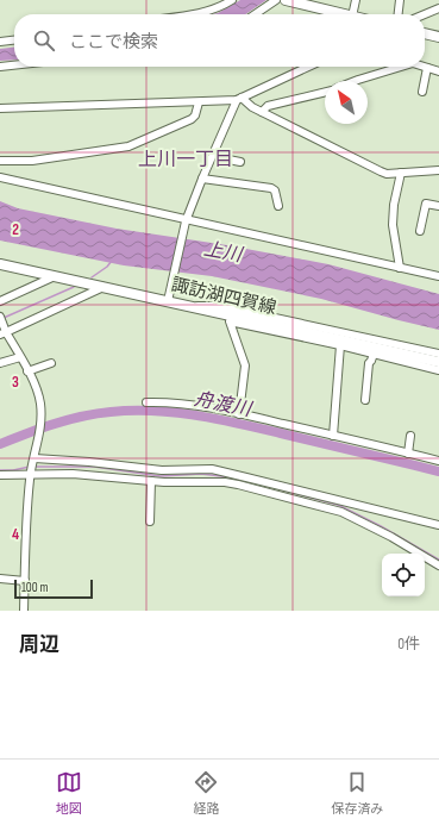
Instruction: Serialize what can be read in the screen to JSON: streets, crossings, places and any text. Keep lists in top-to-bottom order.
{
  "streets": {
    "main road": ["諏訪湖四賀線"]
  },
  "districts": ["上川一丁目"],
  "water": ["上川", "舟渡川"],
  "scale_bar": "100 m",
  "north": "top left",
  "page": {
    "search": "ここで検索",
    "scale": "100 m",
    "heading": ["周辺", "0件"],
    "nav": ["地図", "経路", "保存済み"]
  },
  "grid": {
    "rows": ["2", "3", "4"]
  }
}
